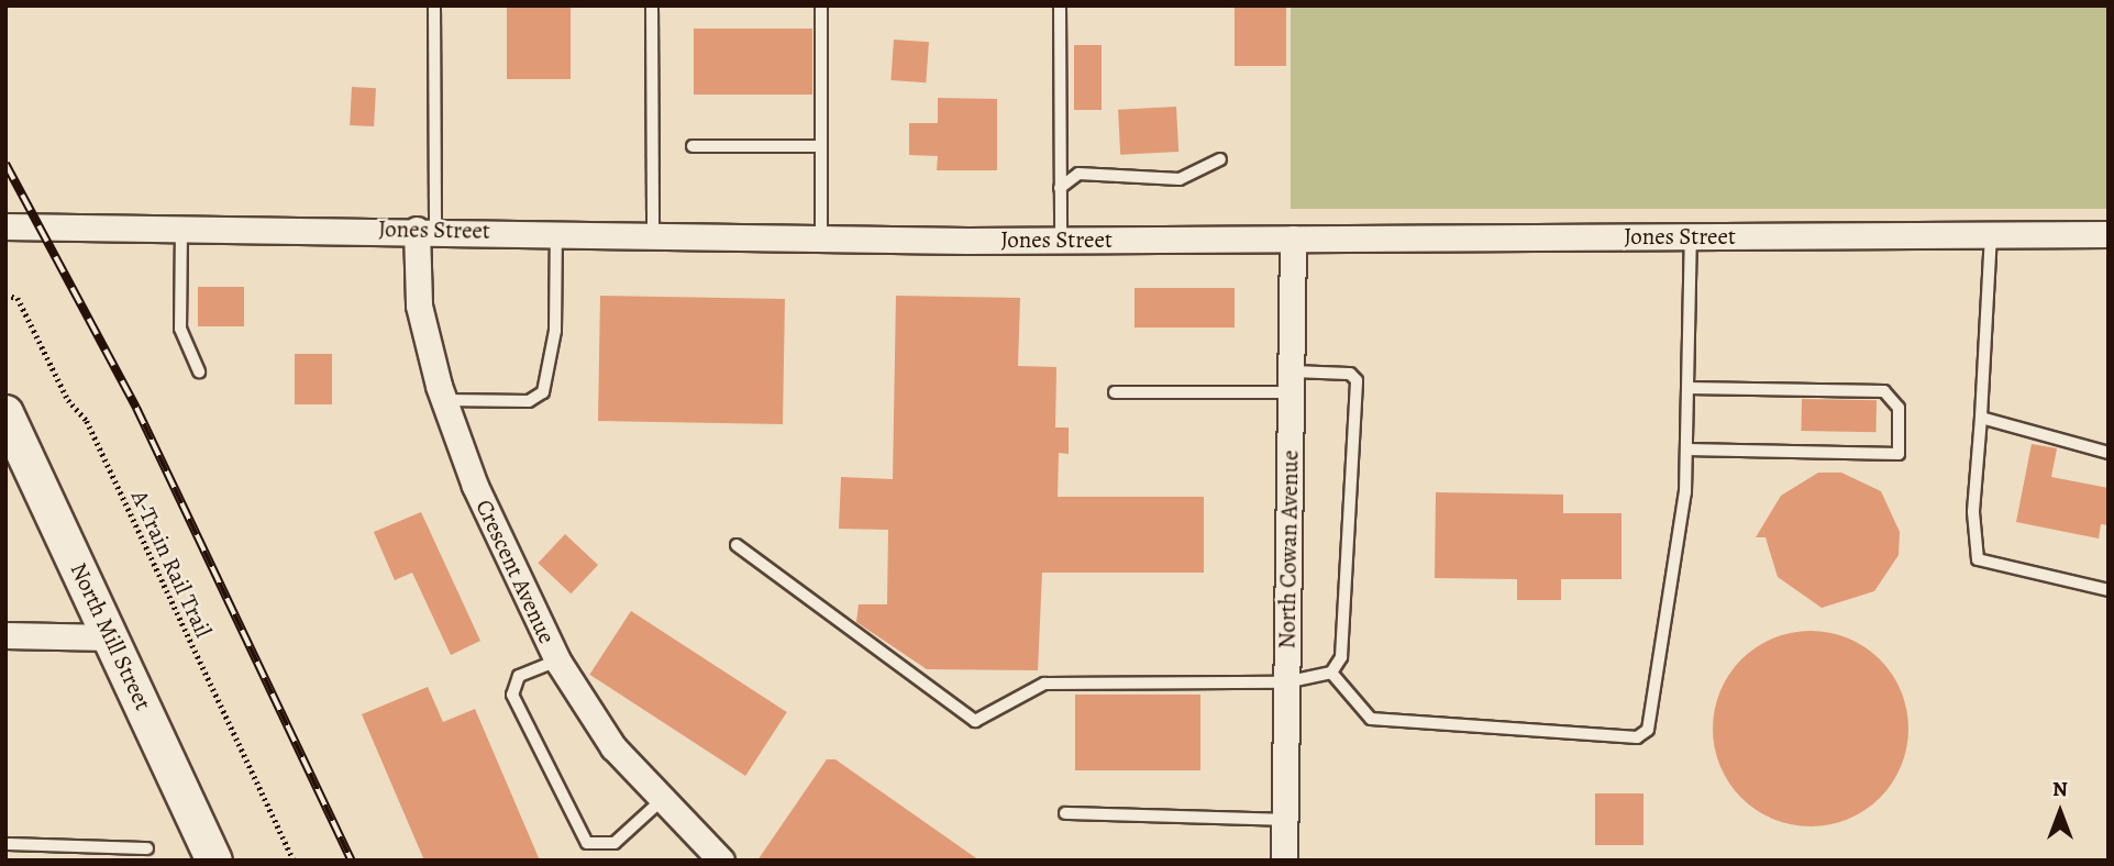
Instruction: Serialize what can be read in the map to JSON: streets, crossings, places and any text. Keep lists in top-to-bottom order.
{
  "streets": {
    "main road": ["North Mill Street"],
    "street": ["Jones Street", "North Cowan Avenue", "Crescent Avenue"],
    "path": ["A-Train Rail Trail"]
  },
  "crossings": [
    ["Jones Street", "North Cowan Avenue"],
    ["Jones Street", "Crescent Avenue"]
  ],
  "north": "top"
}
